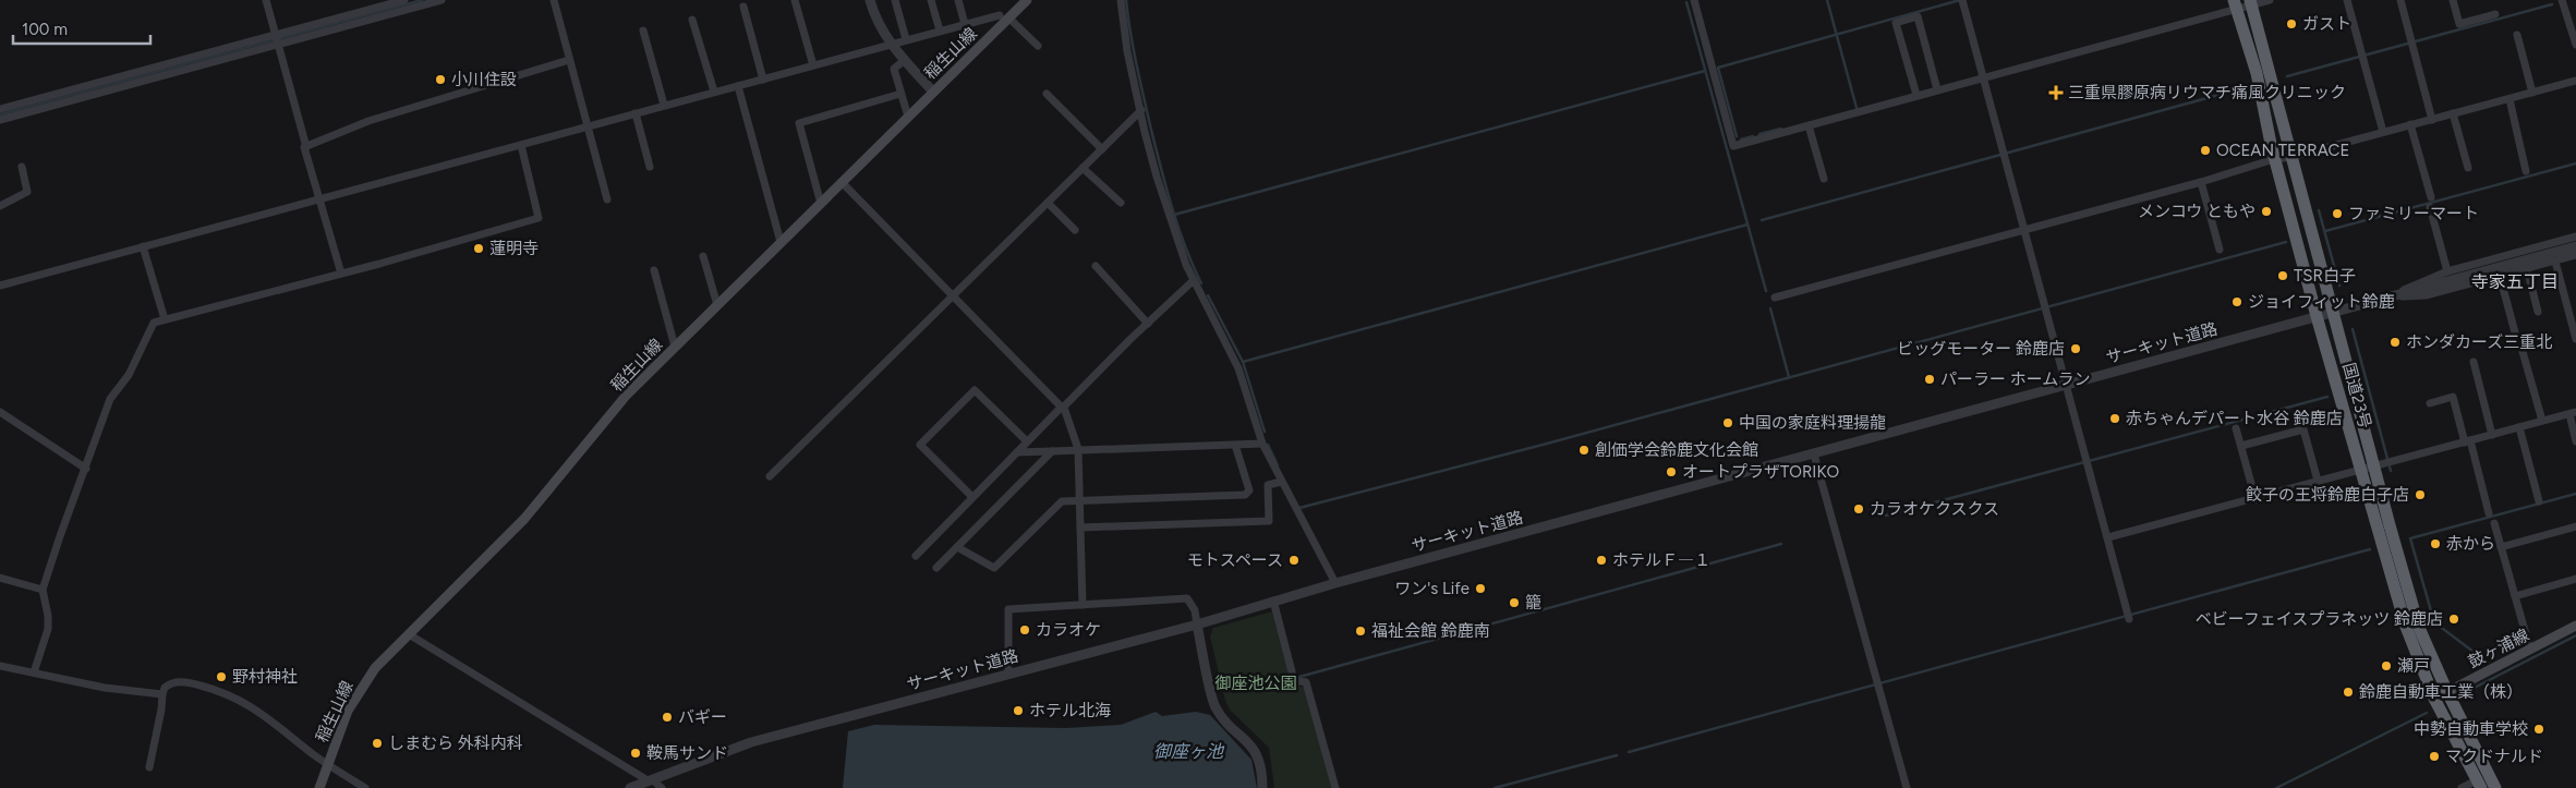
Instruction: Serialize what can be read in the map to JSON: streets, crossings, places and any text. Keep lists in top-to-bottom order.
{
  "streets": {
    "highway": ["国道23号"],
    "main road": ["稲生山線", "鼓ヶ浦線"],
    "street": ["サーキット道路"]
  },
  "crossings": [
    ["サーキット道路", "国道23号"],
    ["国道23号", "鼓ヶ浦線"]
  ],
  "districts": ["寺家五丁目"],
  "water": ["御座ヶ池"],
  "parks": ["御座池公園"],
  "places": {
    "other": [
      "ガスト",
      "小川住設",
      "OCEAN TERRACE",
      "メンコウ ともや",
      "ファミリーマート",
      "蓮明寺",
      "TSR白子",
      "ジョイフィット鈴鹿",
      "ホンダカーズ三重北",
      "ビッグモーター 鈴鹿店",
      "パーラー ホームラン",
      "赤ちゃんデパート水谷 鈴鹿店",
      "中国の家庭料理揚龍",
      "創価学会鈴鹿文化会館",
      "オートプラザTORIKO",
      "餃子の王将鈴鹿白子店",
      "カラオケクスクス",
      "赤から",
      "モトスペース",
      "ホテルＦ―１",
      "ワン's Life",
      "籠",
      "ベビーフェイスプラネッツ 鈴鹿店",
      "カラオケ",
      "福祉会館 鈴鹿南",
      "瀬戸",
      "野村神社",
      "鈴鹿自動車工業（株）",
      "ホテル北海",
      "バギー",
      "中勢自動車学校",
      "しまむら 外科内科",
      "鞍馬サンド",
      "マクドナルド"
    ],
    "health": ["三重県膠原病リウマチ痛風クリニック"]
  },
  "scale_bar": "100 m"
}
